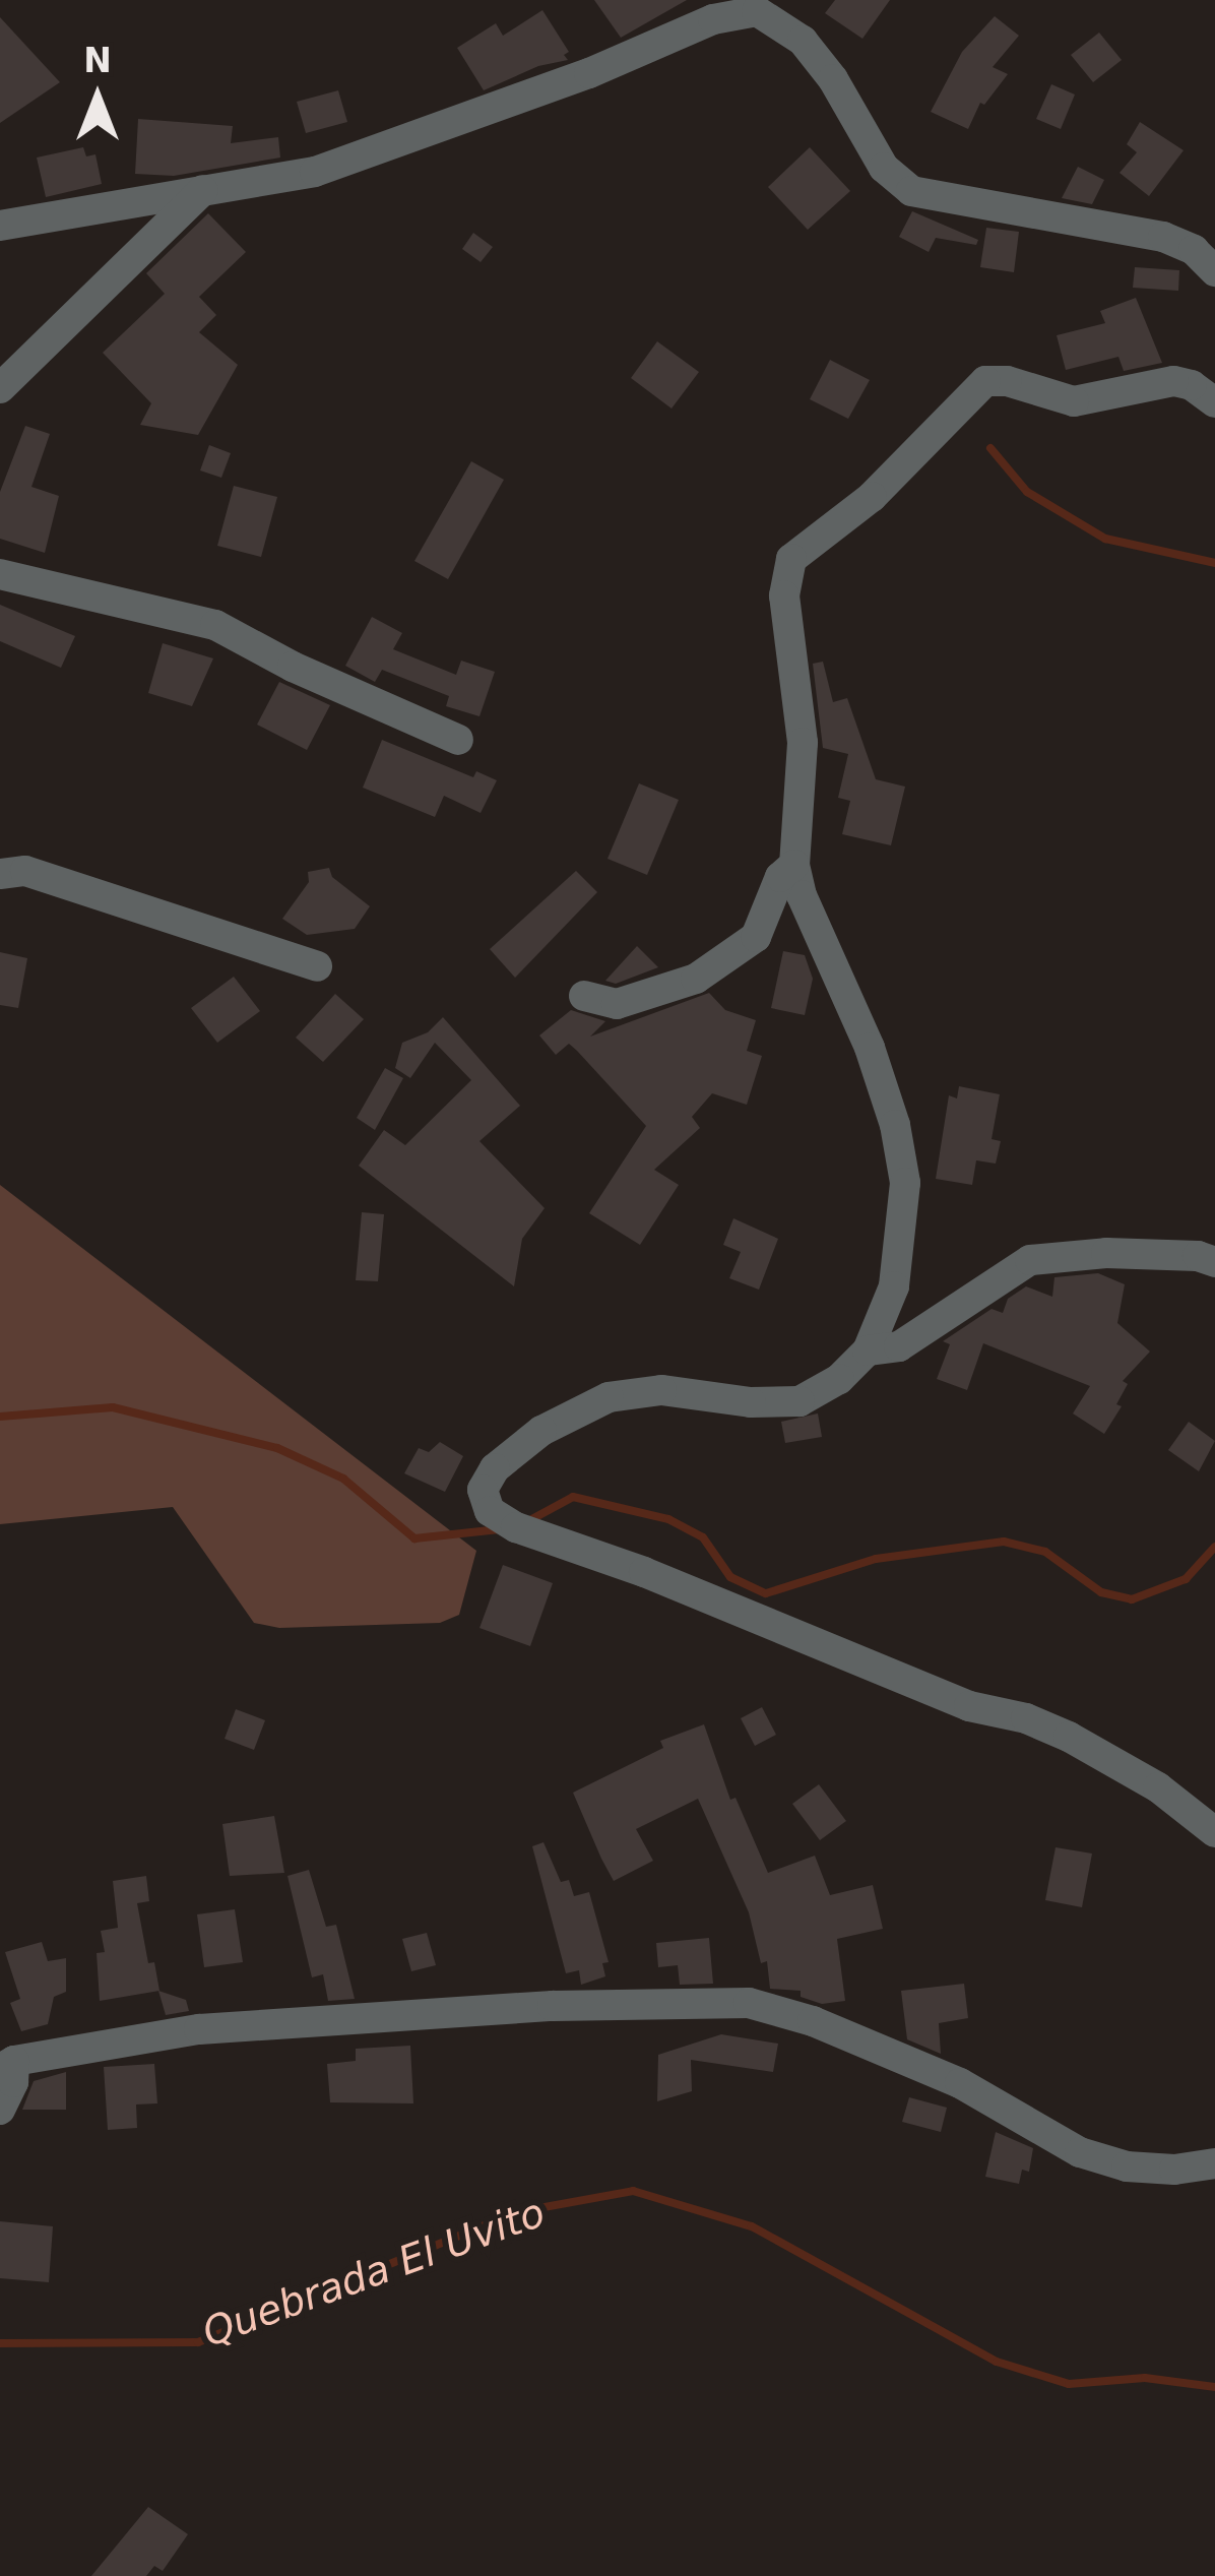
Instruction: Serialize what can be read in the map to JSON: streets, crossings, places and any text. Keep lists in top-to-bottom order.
{
  "water": ["Quebrada El Uvito"],
  "north": "top"
}
